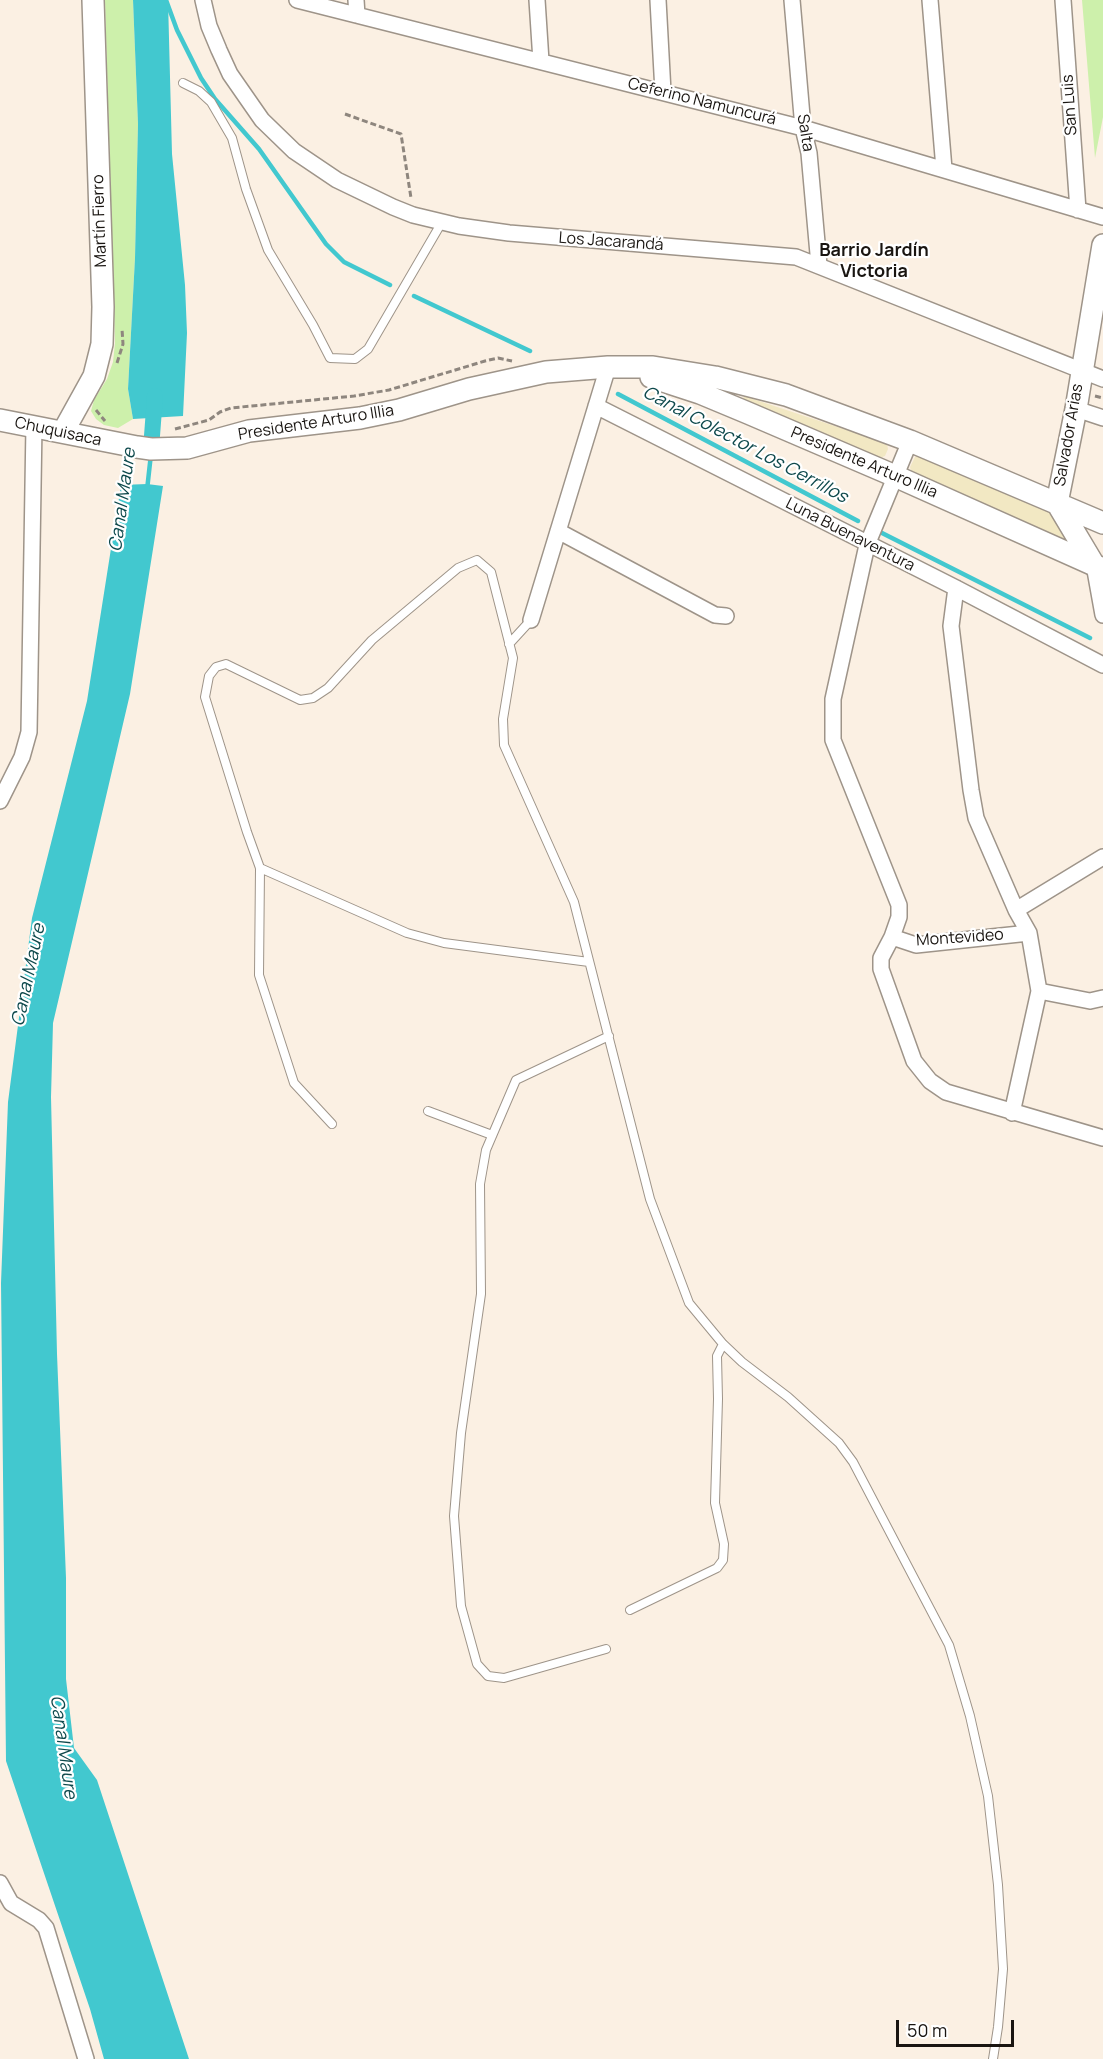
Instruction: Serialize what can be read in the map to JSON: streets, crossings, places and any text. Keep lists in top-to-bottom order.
{
  "streets": {
    "street": [
      "Ceferino Namuncurá",
      "San Luis",
      "Salta",
      "Martín Fierro",
      "Los Jacarandá",
      "Presidente Arturo Illia",
      "Chuquisaca",
      "Salvador Arias",
      "Luna Buenaventura",
      "Montevideo"
    ]
  },
  "crossings": [
    ["Ceferino Namuncurá", "San Luis"],
    ["Ceferino Namuncurá", "Salta"],
    ["Salta", "Los Jacarandá"],
    ["Martín Fierro", "Chuquisaca"],
    ["Los Jacarandá", "Salvador Arias"],
    ["Presidente Arturo Illia", "Chuquisaca"],
    ["Presidente Arturo Illia", "Salvador Arias"]
  ],
  "districts": ["Barrio Jardín Victoria"],
  "water": ["Canal Colector Los Cerrillos", "Canal Maure"],
  "scale_bar": "50 m"
}
